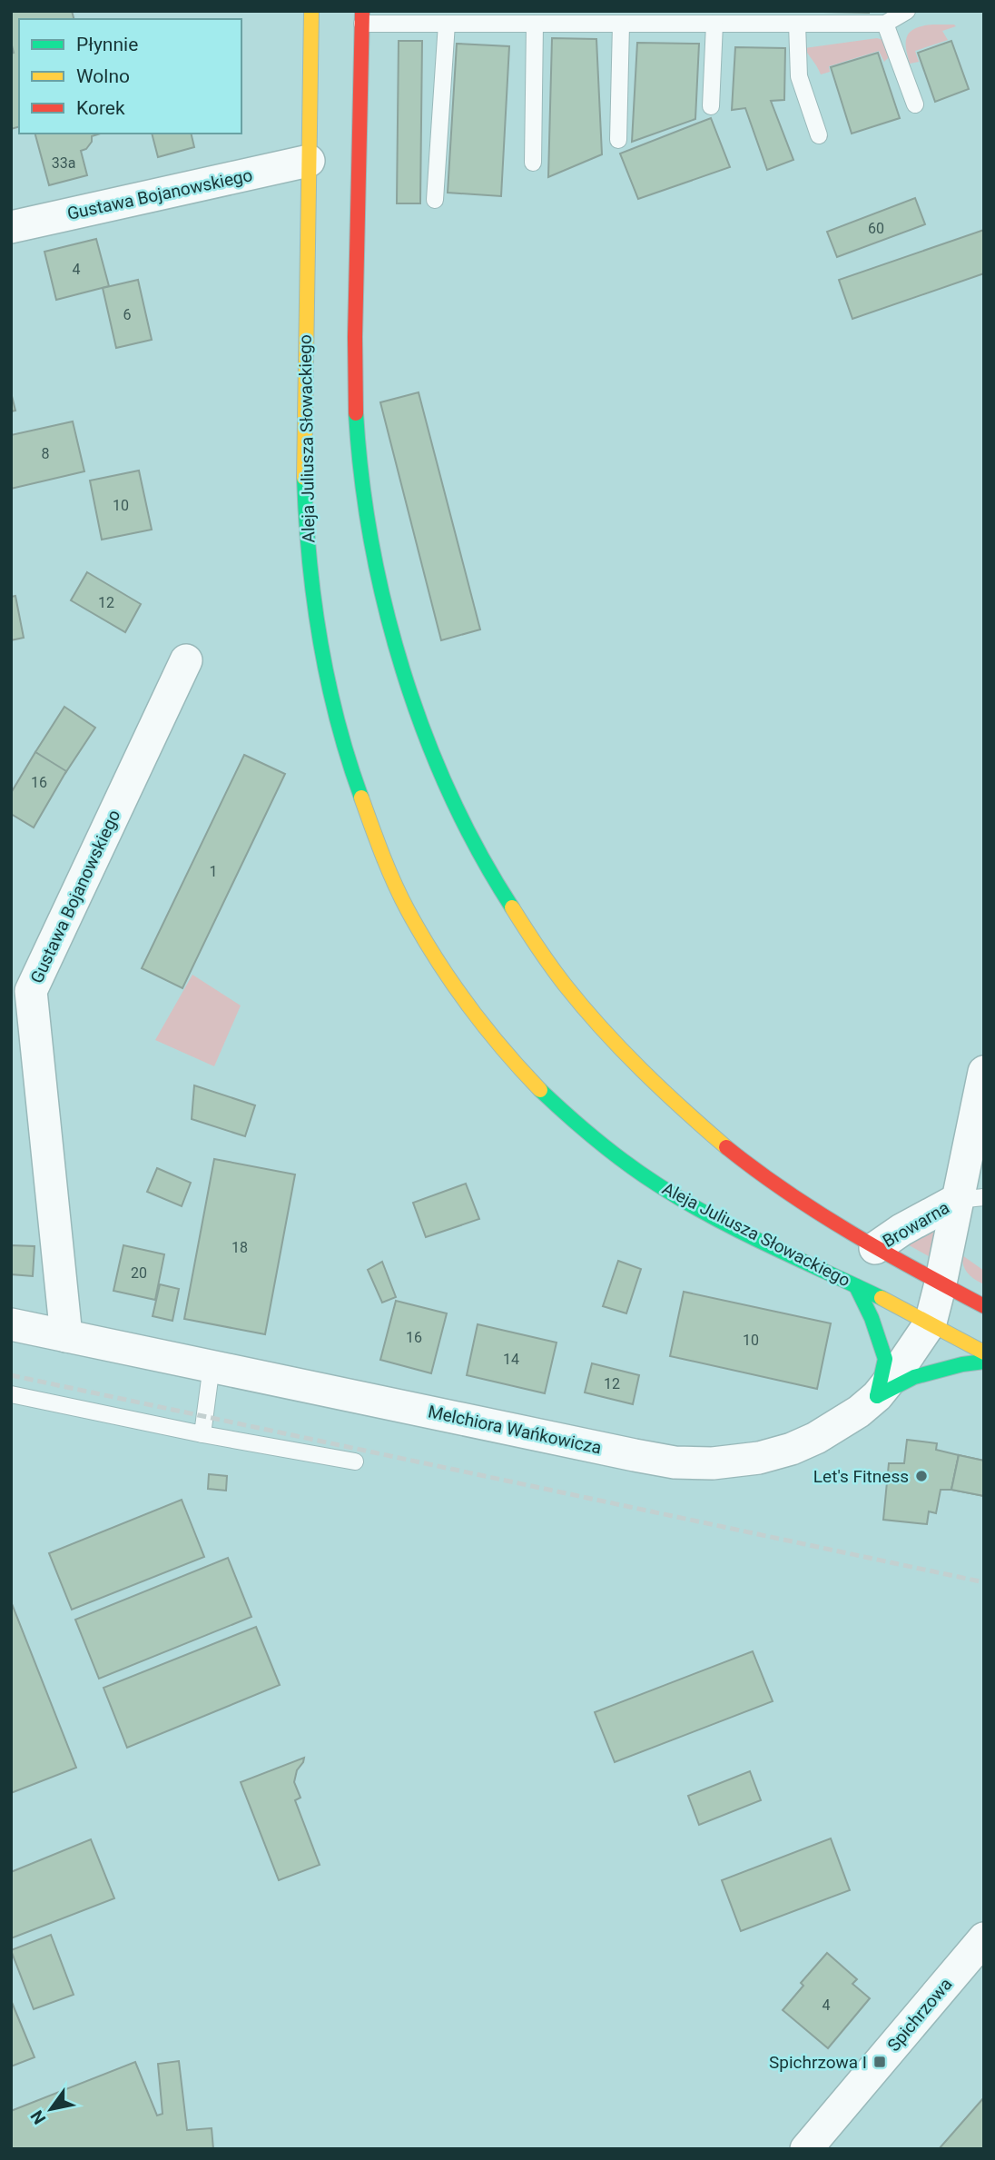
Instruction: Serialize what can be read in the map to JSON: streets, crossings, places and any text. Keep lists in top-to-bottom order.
{
  "streets": {
    "main road": ["Aleja Juliusza Słowackiego"],
    "street": [
      "Gustawa Bojanowskiego",
      "Browarna",
      "Melchiora Wańkowicza",
      "Spichrzowa"
    ]
  },
  "crossings": [
    ["Gustawa Bojanowskiego", "Aleja Juliusza Słowackiego"],
    ["Gustawa Bojanowskiego", "Melchiora Wańkowicza"],
    ["Aleja Juliusza Słowackiego", "Melchiora Wańkowicza"],
    ["Browarna", "Melchiora Wańkowicza"]
  ],
  "places": {
    "other": ["Let's Fitness"],
    "transit": ["Spichrzowa I"]
  },
  "house_numbers": [
    "33a",
    "60",
    "4",
    "6",
    "8",
    "10",
    "12",
    "16",
    "1",
    "18",
    "20",
    "16",
    "10",
    "14",
    "12",
    "4"
  ],
  "legend": ["Płynnie", "Wolno", "Korek"],
  "north": "bottom left"
}
